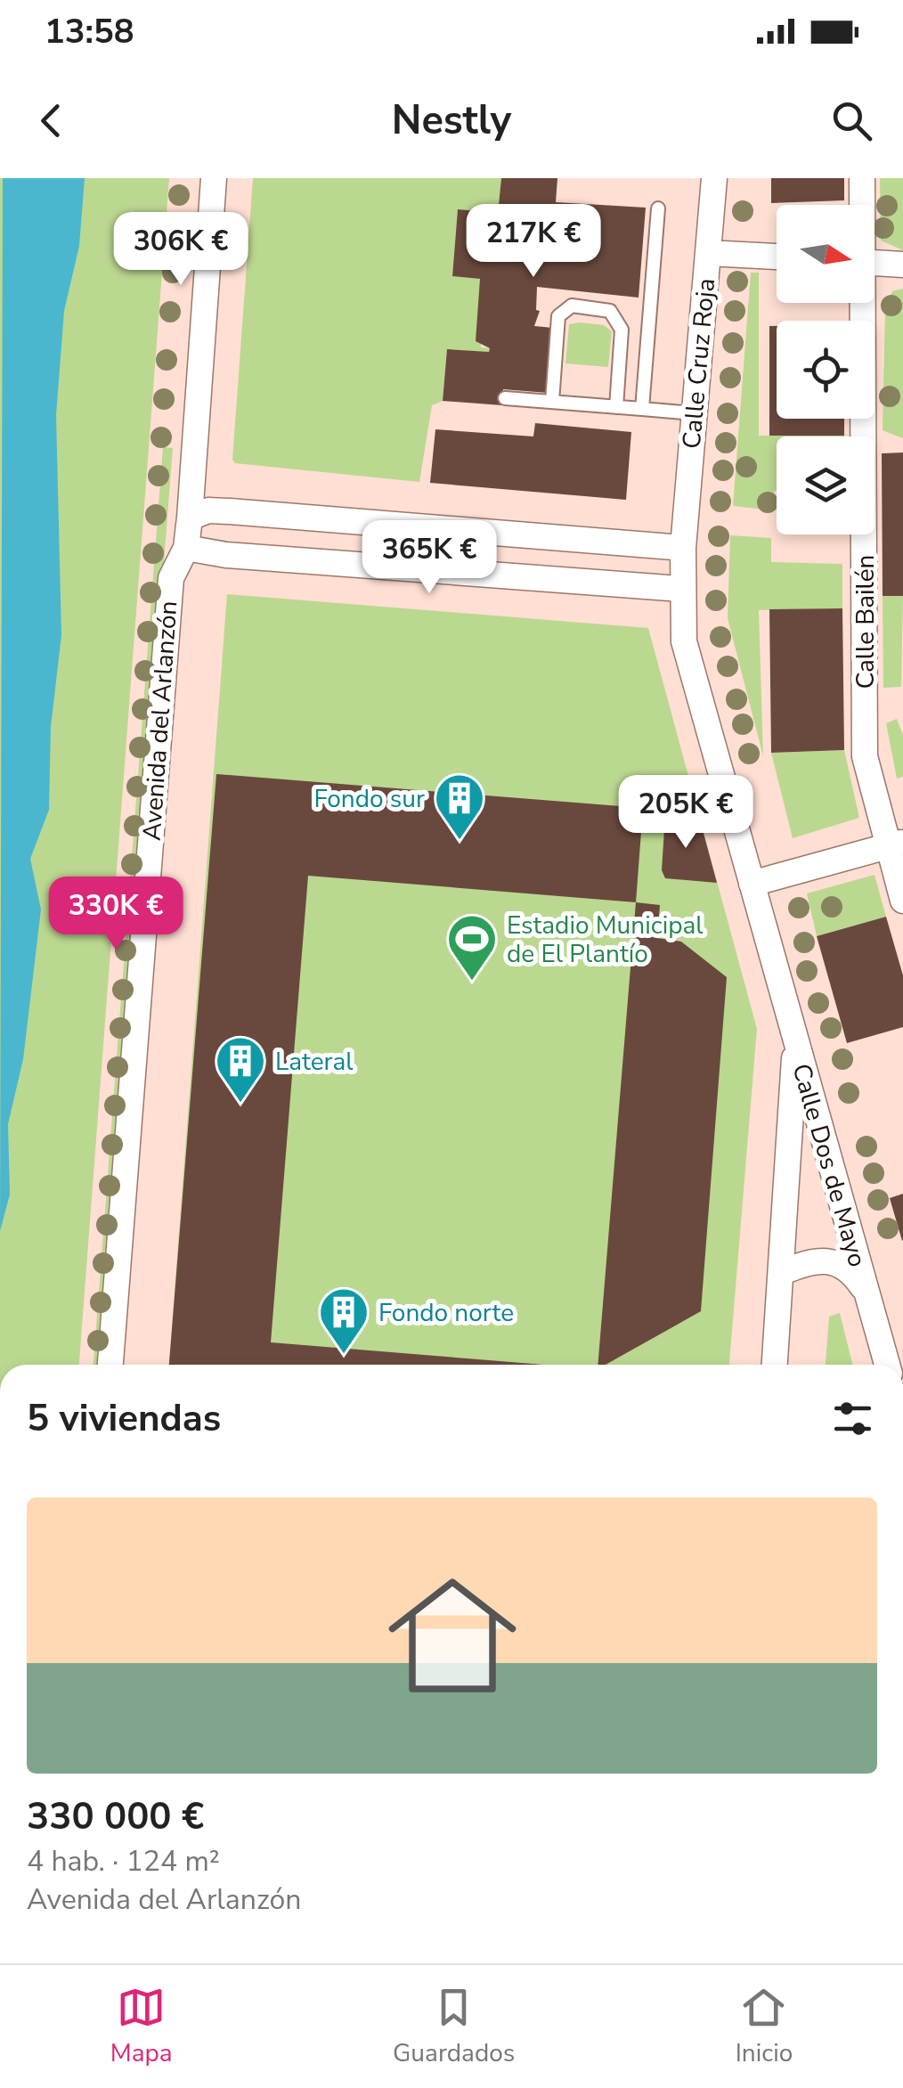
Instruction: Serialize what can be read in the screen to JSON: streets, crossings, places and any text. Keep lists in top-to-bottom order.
{
  "streets": {
    "street": [
      "Calle Cruz Roja",
      "Calle Bailén",
      "Avenida del Arlanzón",
      "Calle Dos de Mayo"
    ]
  },
  "crossings": [
    ["Calle Cruz Roja", "Calle Dos de Mayo"]
  ],
  "places": {
    "building": ["Fondo sur", "Lateral", "Fondo norte"],
    "sports": ["Estadio Municipal de El Plantío"]
  },
  "north": "right",
  "page": {
    "status": "13:58",
    "header": "Nestly",
    "price": [
      "217K €",
      "306K €",
      "365K €",
      "205K €",
      "330K €"
    ],
    "heading": "5 viviendas",
    "list": [
      {
        "name": "330 000 €",
        "note": "4 hab. · 124 m² · Avenida del Arlanzón"
      }
    ],
    "tabs": ["Mapa", "Guardados", "Inicio"]
  }
}
